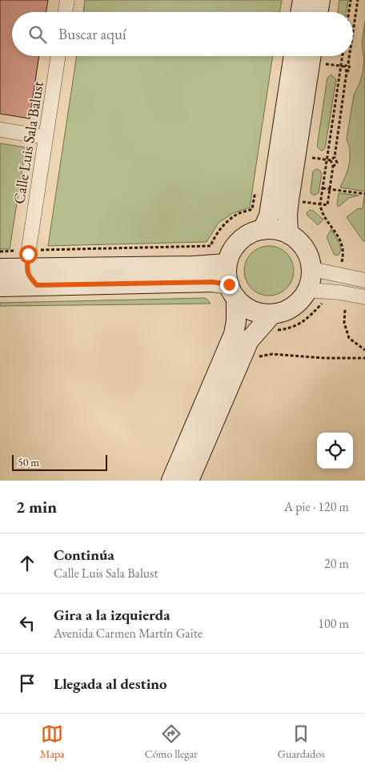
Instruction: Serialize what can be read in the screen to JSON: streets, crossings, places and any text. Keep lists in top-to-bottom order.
{
  "streets": {
    "street": ["Calle Luis Sala Balust"]
  },
  "scale_bar": "50 m",
  "page": {
    "search": "Buscar aquí",
    "scale": "50 m",
    "heading": ["2 min", "A pie · 120 m"],
    "list": [
      ["Continúa", "Calle Luis Sala Balust", "20 m"],
      ["Gira a la izquierda", "Avenida Carmen Martín Gaite", "100 m"],
      "Llegada al destino"
    ],
    "nav": ["Mapa", "Cómo llegar", "Guardados"]
  }
}
